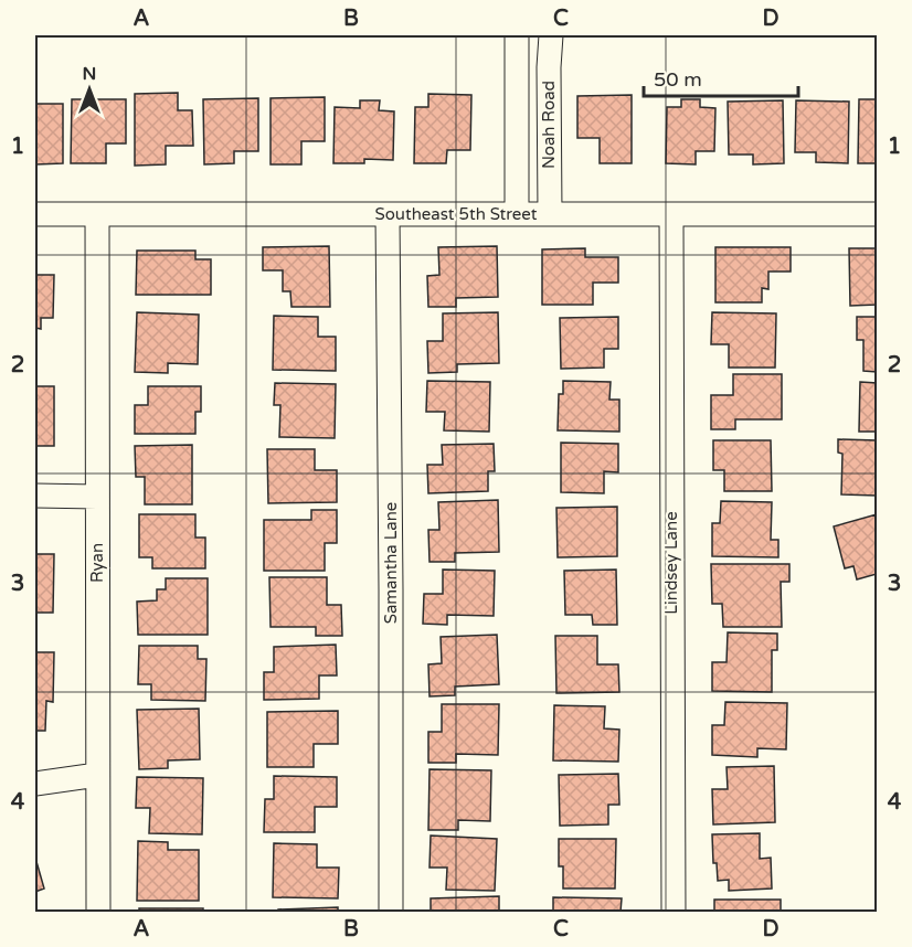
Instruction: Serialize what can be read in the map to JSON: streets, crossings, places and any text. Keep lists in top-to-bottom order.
{
  "streets": {
    "street": [
      "Noah Road",
      "Southeast 5th Street",
      "Ryan",
      "Samantha Lane",
      "Lindsey Lane"
    ]
  },
  "crossings": [
    ["Noah Road", "Southeast 5th Street"],
    ["Southeast 5th Street", "Ryan"],
    ["Southeast 5th Street", "Samantha Lane"],
    ["Southeast 5th Street", "Lindsey Lane"]
  ],
  "scale_bar": "50 m",
  "north": "top",
  "grid": {
    "columns": [
      "A",
      "B",
      "C",
      "D"
    ],
    "rows": [
      "1",
      "2",
      "3",
      "4"
    ]
  }
}
